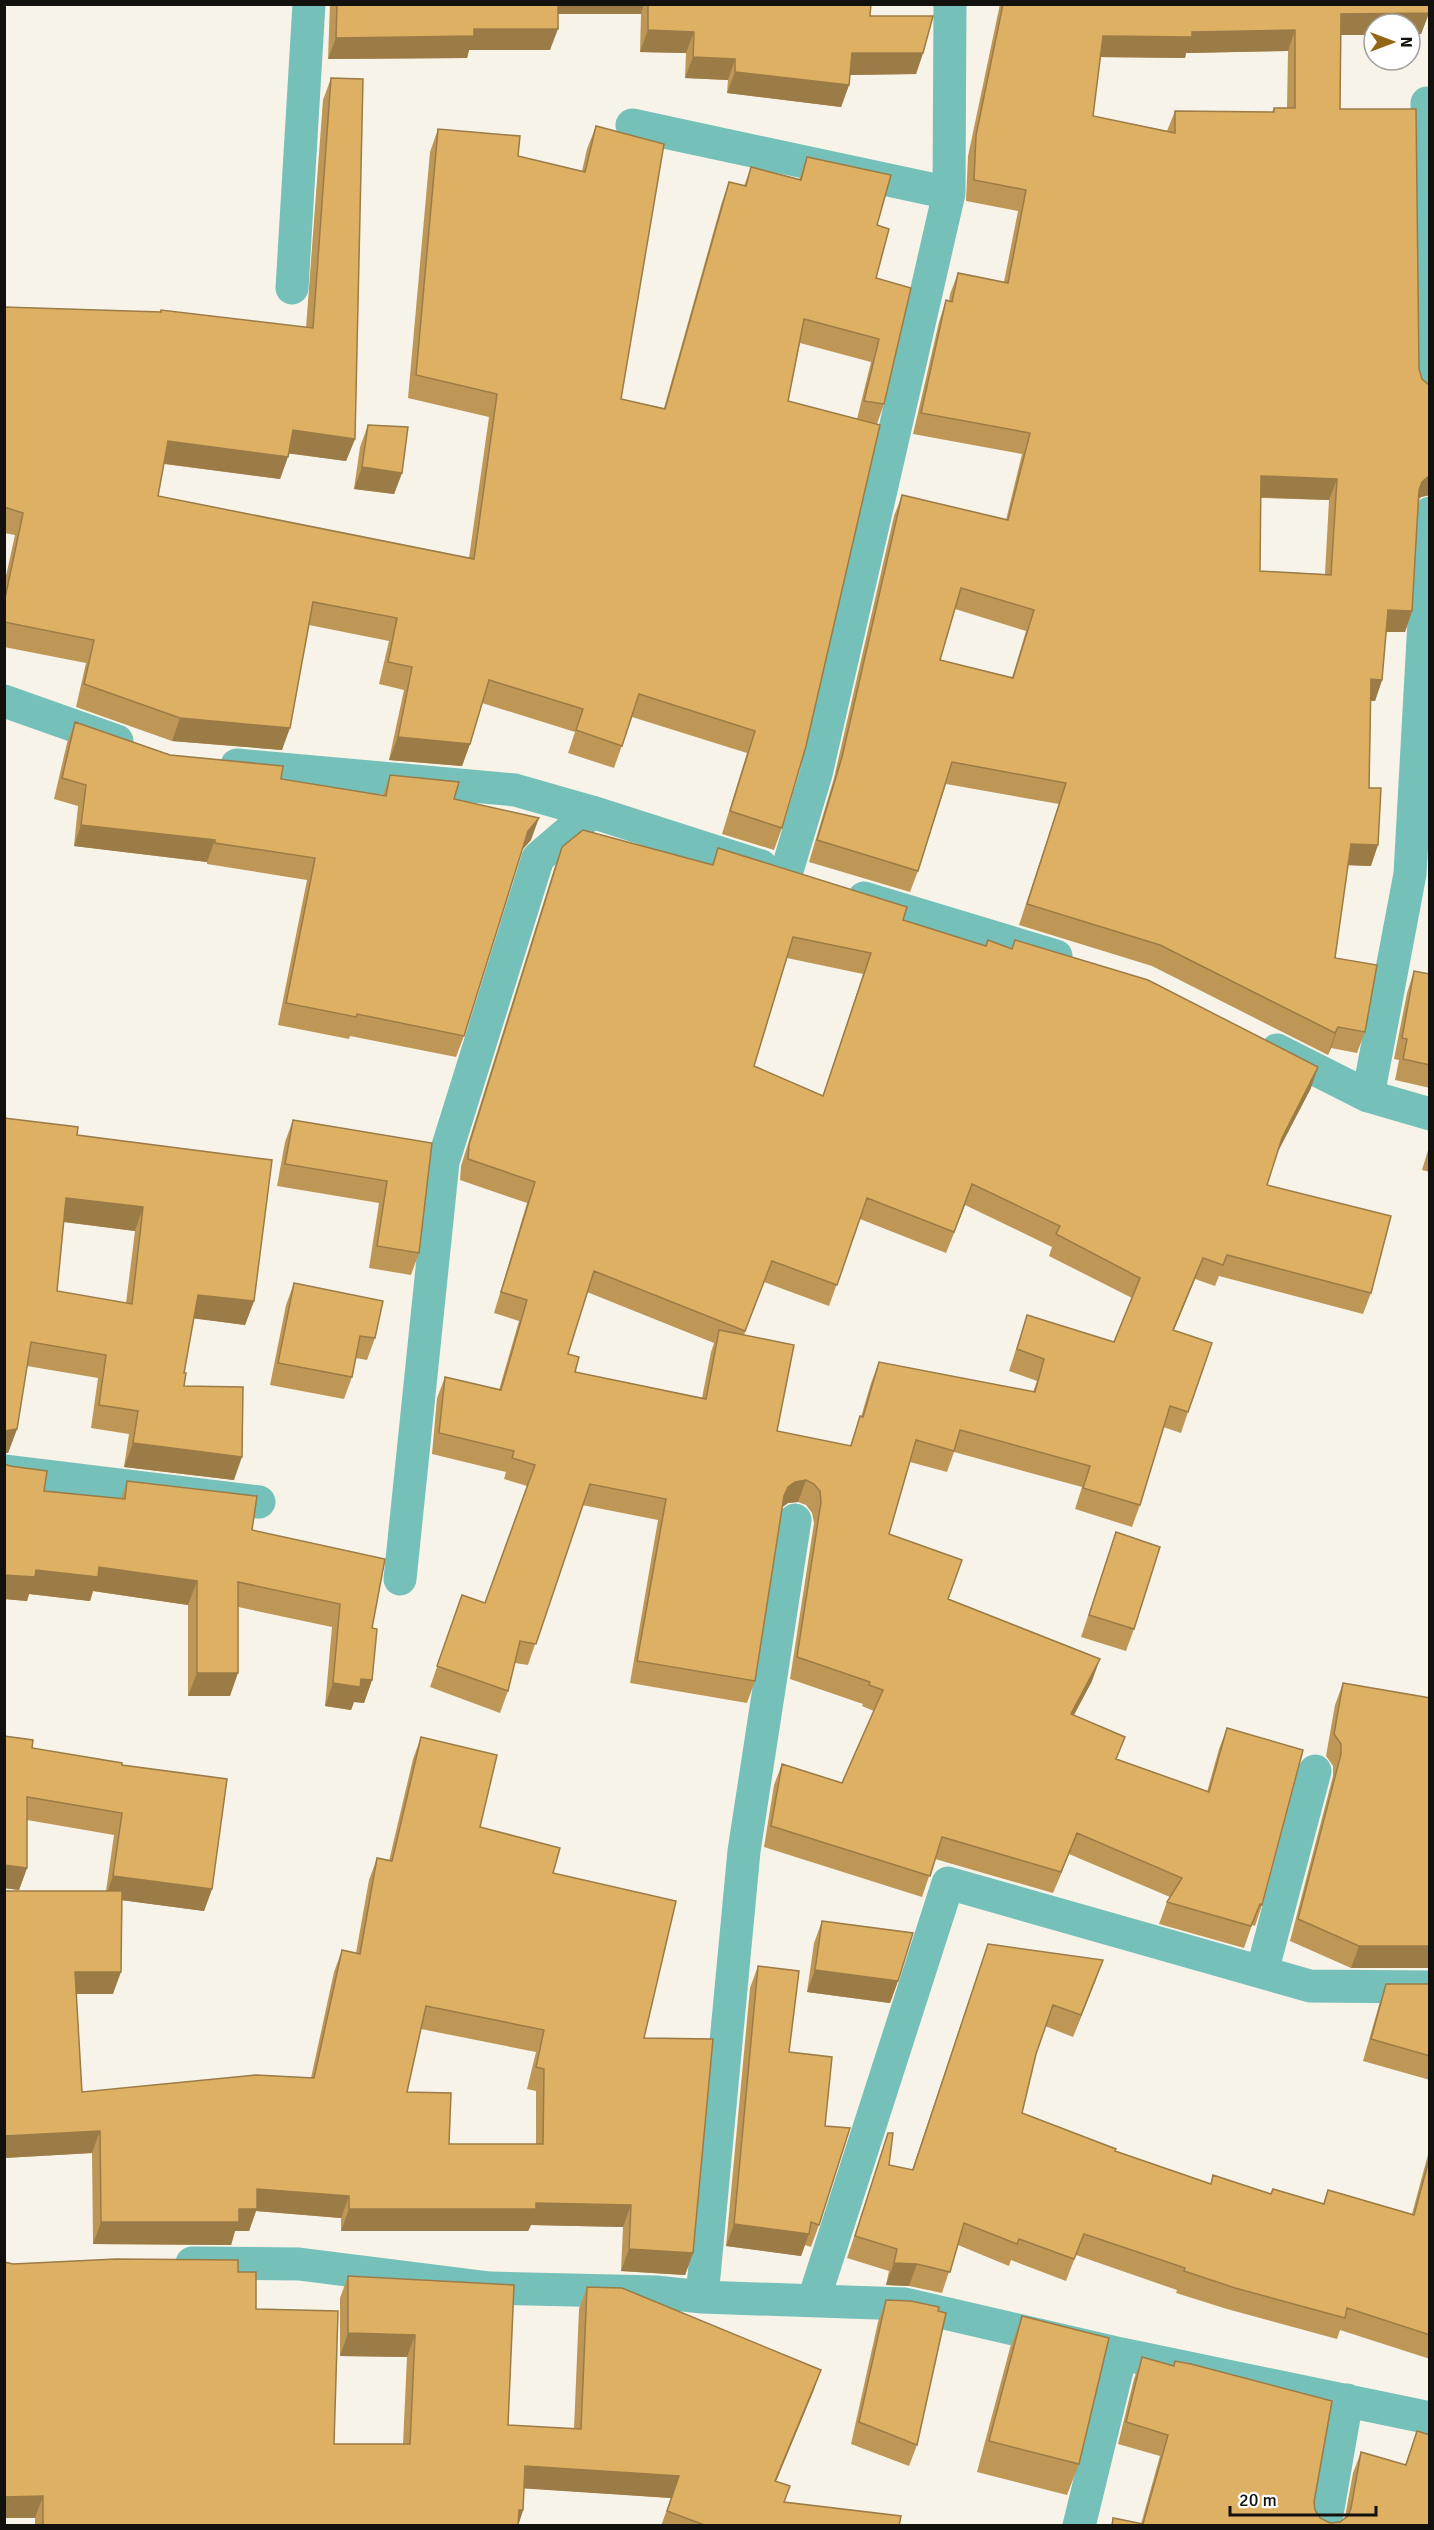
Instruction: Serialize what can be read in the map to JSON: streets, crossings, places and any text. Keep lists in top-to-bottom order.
{
  "scale_bar": "20 m",
  "north": "right"
}
